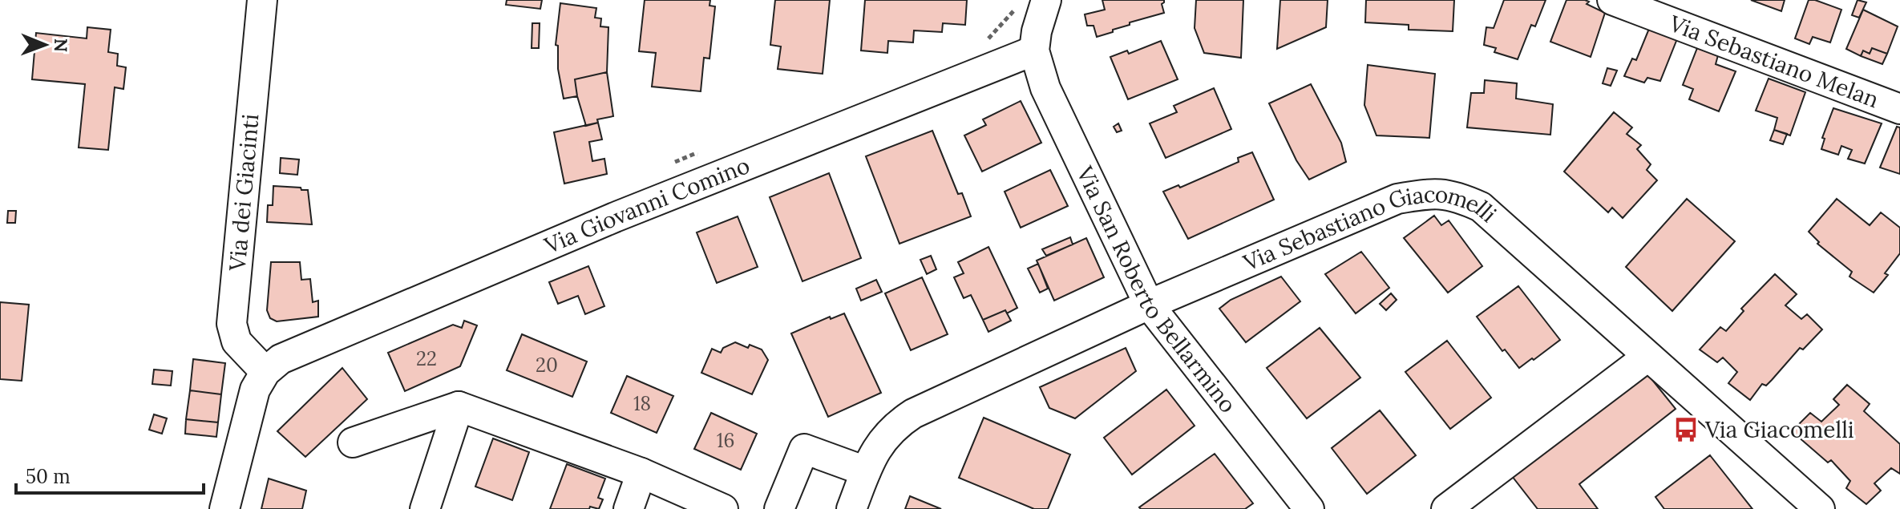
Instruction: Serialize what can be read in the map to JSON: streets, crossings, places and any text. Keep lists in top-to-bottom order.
{
  "streets": {
    "street": [
      "Via Sebastiano Melan",
      "Via dei Giacinti",
      "Via Giovanni Comino",
      "Via Sebastiano Giacomelli",
      "Via San Roberto Bellarmino"
    ]
  },
  "crossings": [
    ["Via dei Giacinti", "Via Giovanni Comino"],
    ["Via Giovanni Comino", "Via San Roberto Bellarmino"],
    ["Via Sebastiano Giacomelli", "Via San Roberto Bellarmino"]
  ],
  "places": {
    "bus stop": ["Via Giacomelli"]
  },
  "house_numbers": [
    "22",
    "20",
    "18",
    "16"
  ],
  "scale_bar": "50 m",
  "north": "right"
}
